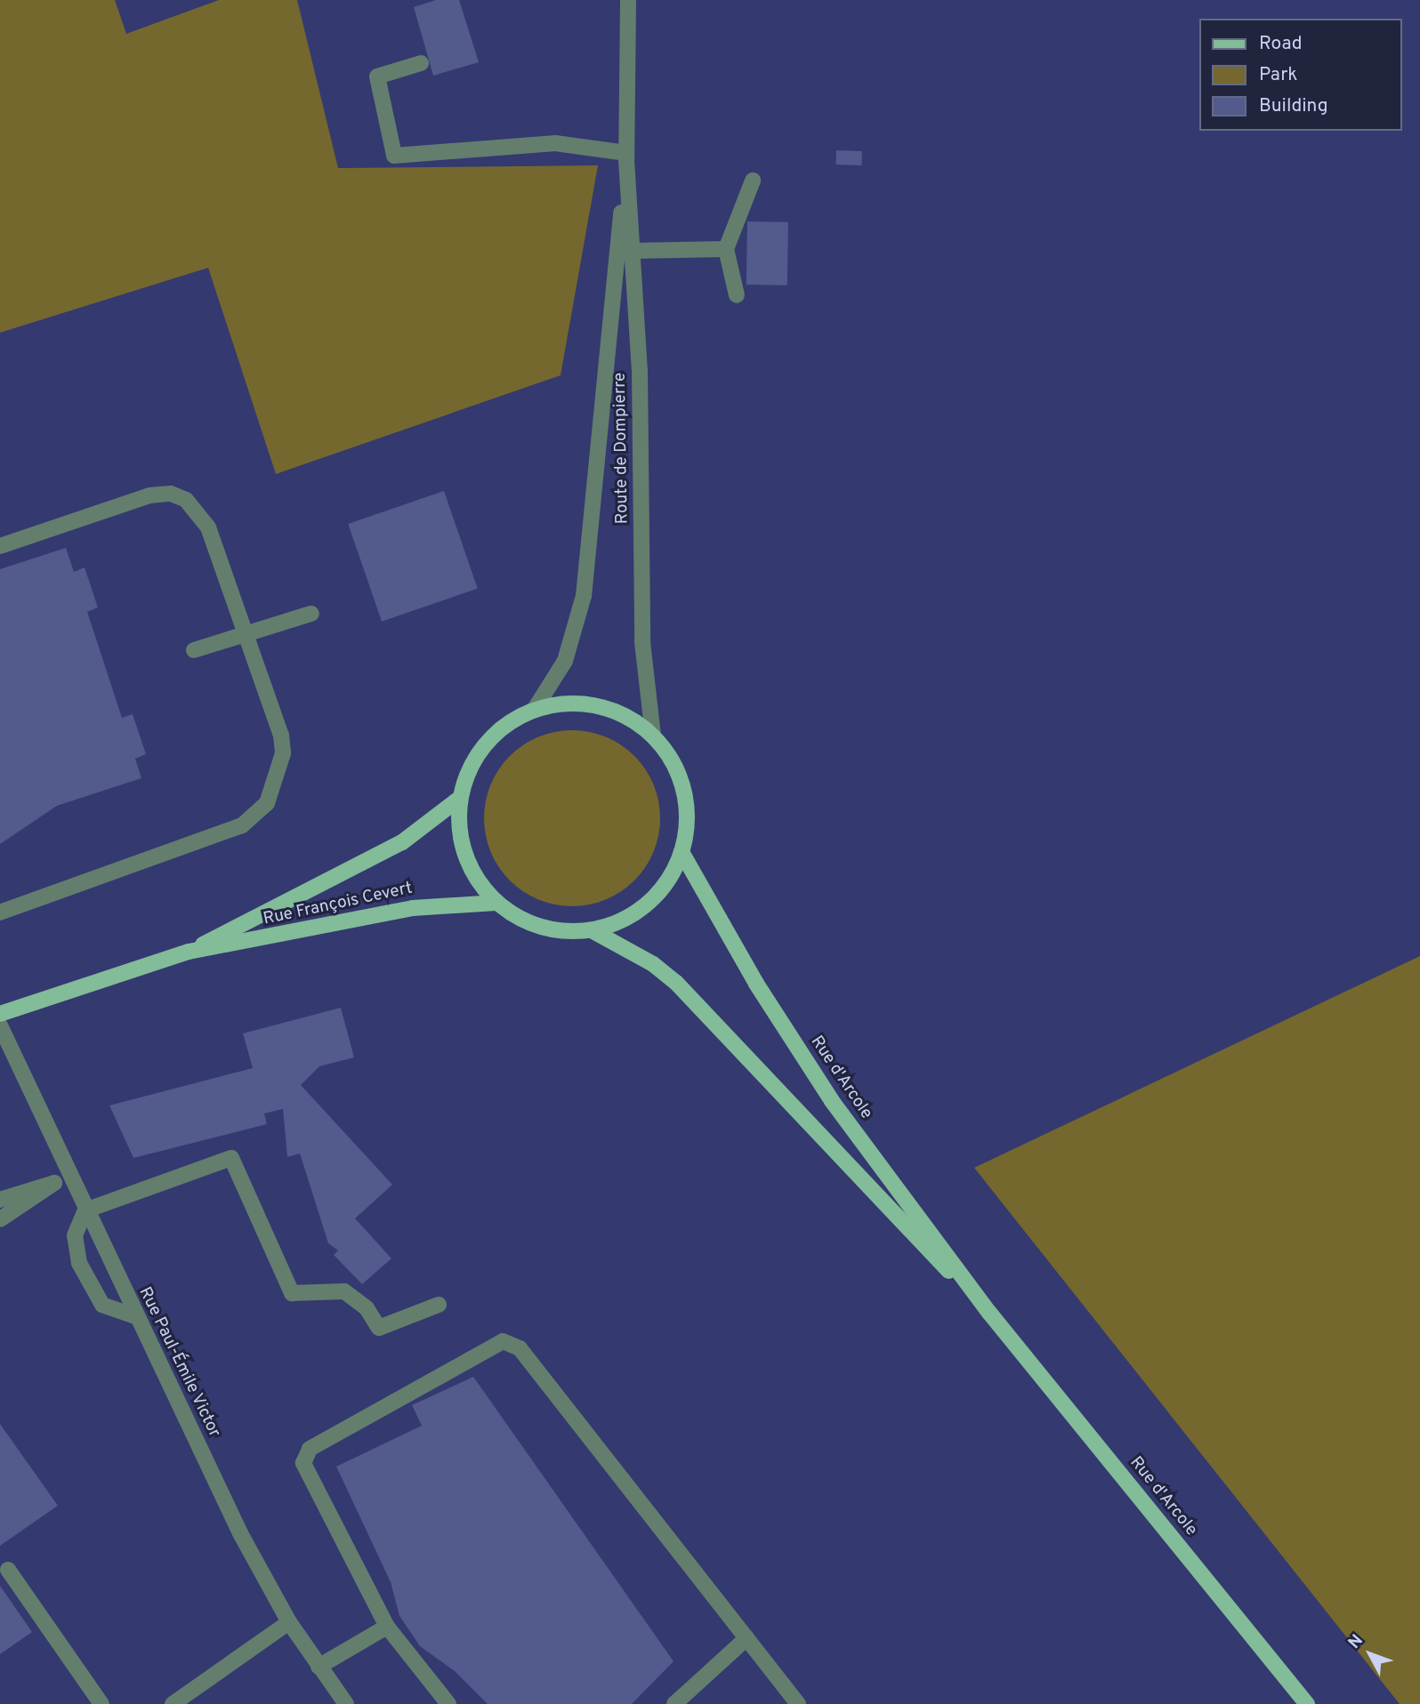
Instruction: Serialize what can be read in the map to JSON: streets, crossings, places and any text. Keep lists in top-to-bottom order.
{
  "streets": {
    "main road": ["Rue François Cevert", "Rue d'Arcole"],
    "street": ["Route de Dompierre", "Rue Paul-Émile Victor"]
  },
  "legend": ["Road", "Park", "Building"],
  "north": "top left"
}
